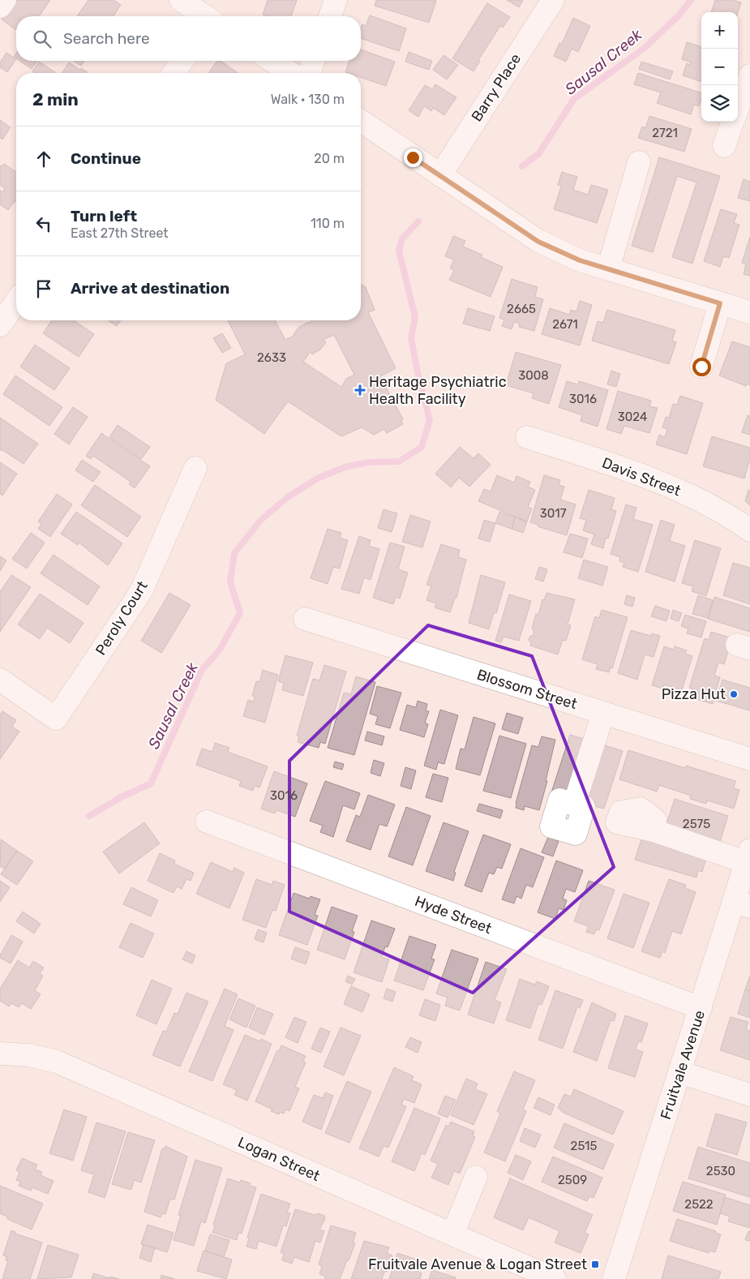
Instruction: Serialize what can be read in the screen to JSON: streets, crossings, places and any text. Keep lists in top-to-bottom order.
{
  "streets": {
    "street": [
      "Barry Place",
      "Davis Street",
      "Peroly Court",
      "Blossom Street",
      "Hyde Street",
      "Fruitvale Avenue",
      "Logan Street"
    ]
  },
  "crossings": [
    ["Hyde Street", "Fruitvale Avenue"]
  ],
  "water": ["Sausal Creek"],
  "places": {
    "health": ["Heritage Psychiatric Health Facility"],
    "other": ["Pizza Hut"],
    "transit": ["Fruitvale Avenue & Logan Street"]
  },
  "house_numbers": [
    "2721",
    "2665",
    "2671",
    "2633",
    "3008",
    "3016",
    "3024",
    "3017",
    "3016",
    "2575",
    "2515",
    "2530",
    "2509",
    "2522"
  ],
  "page": {
    "map_buttons": ["+", "−"],
    "search": "Search here",
    "heading": ["2 min", "Walk · 130 m"],
    "list": [
      ["Continue", "20 m"],
      ["Turn left", "East 27th Street", "110 m"],
      "Arrive at destination"
    ]
  }
}
